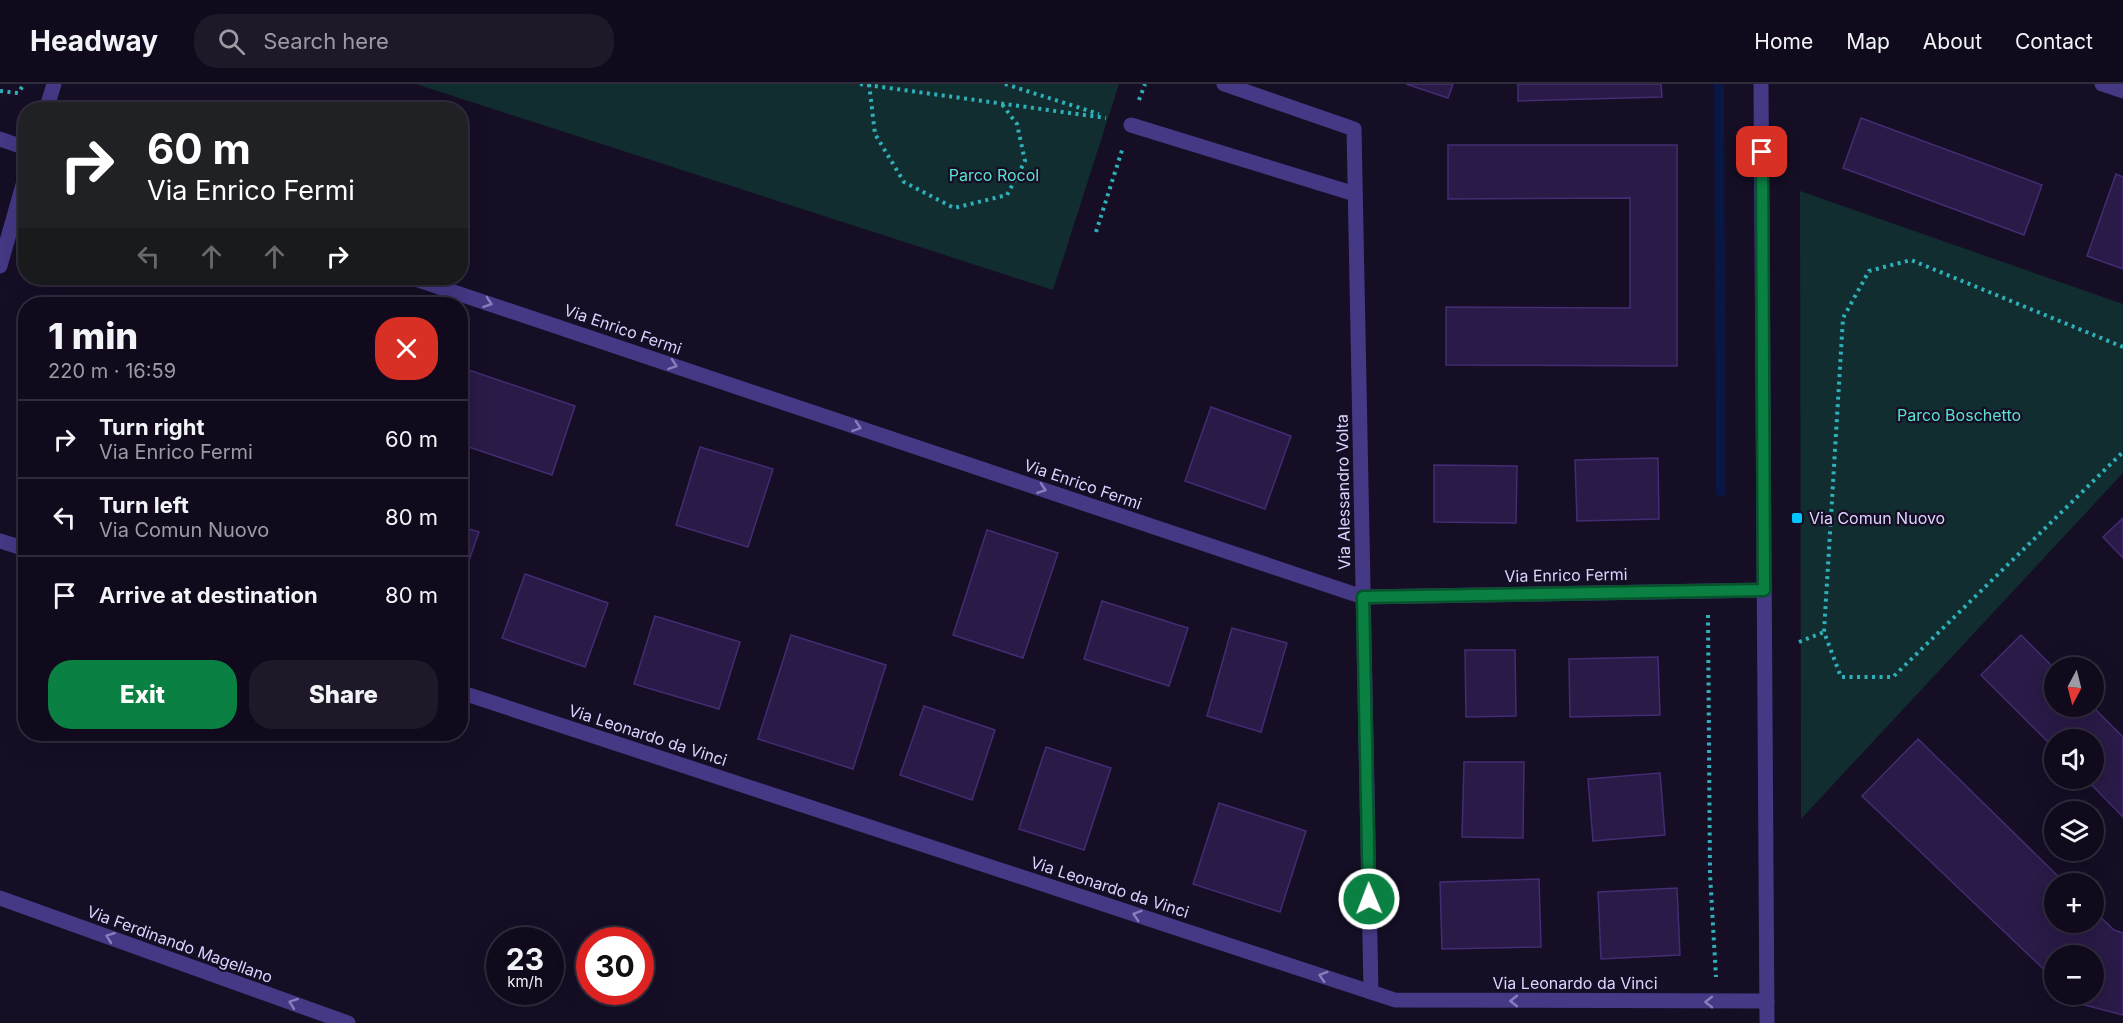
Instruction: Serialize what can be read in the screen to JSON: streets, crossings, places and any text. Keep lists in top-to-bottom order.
{
  "streets": {
    "street": [
      "Via Enrico Fermi",
      "Via Alessandro Volta",
      "Via Leonardo da Vinci",
      "Via Ferdinando Magellano"
    ]
  },
  "crossings": [
    ["Via Enrico Fermi", "Via Alessandro Volta"],
    ["Via Alessandro Volta", "Via Leonardo da Vinci"]
  ],
  "one_way": ["Via Enrico Fermi", "Via Leonardo da Vinci", "Via Ferdinando Magellano"],
  "parks": ["Parco Rocol", "Parco Boschetto"],
  "places": {
    "transit": ["Via Comun Nuovo"]
  },
  "north": "bottom",
  "page": {
    "header": "Headway",
    "search": "Search here",
    "nav": [
      "Home",
      "Map",
      "About",
      "Contact"
    ],
    "turn": ["60 m", "Via Enrico Fermi"],
    "heading": ["1 min", "220 m · 16:59"],
    "list": [
      {
        "name": "Turn right",
        "note": "Via Enrico Fermi",
        "value": "60 m"
      },
      {
        "name": "Turn left",
        "note": "Via Comun Nuovo",
        "value": "80 m"
      },
      {
        "name": "Arrive at destination",
        "value": "80 m"
      }
    ],
    "buttons": ["Exit", "Share"],
    "map_buttons": ["+", "−"],
    "speed": "23 km/h",
    "limit": "30"
  }
}
